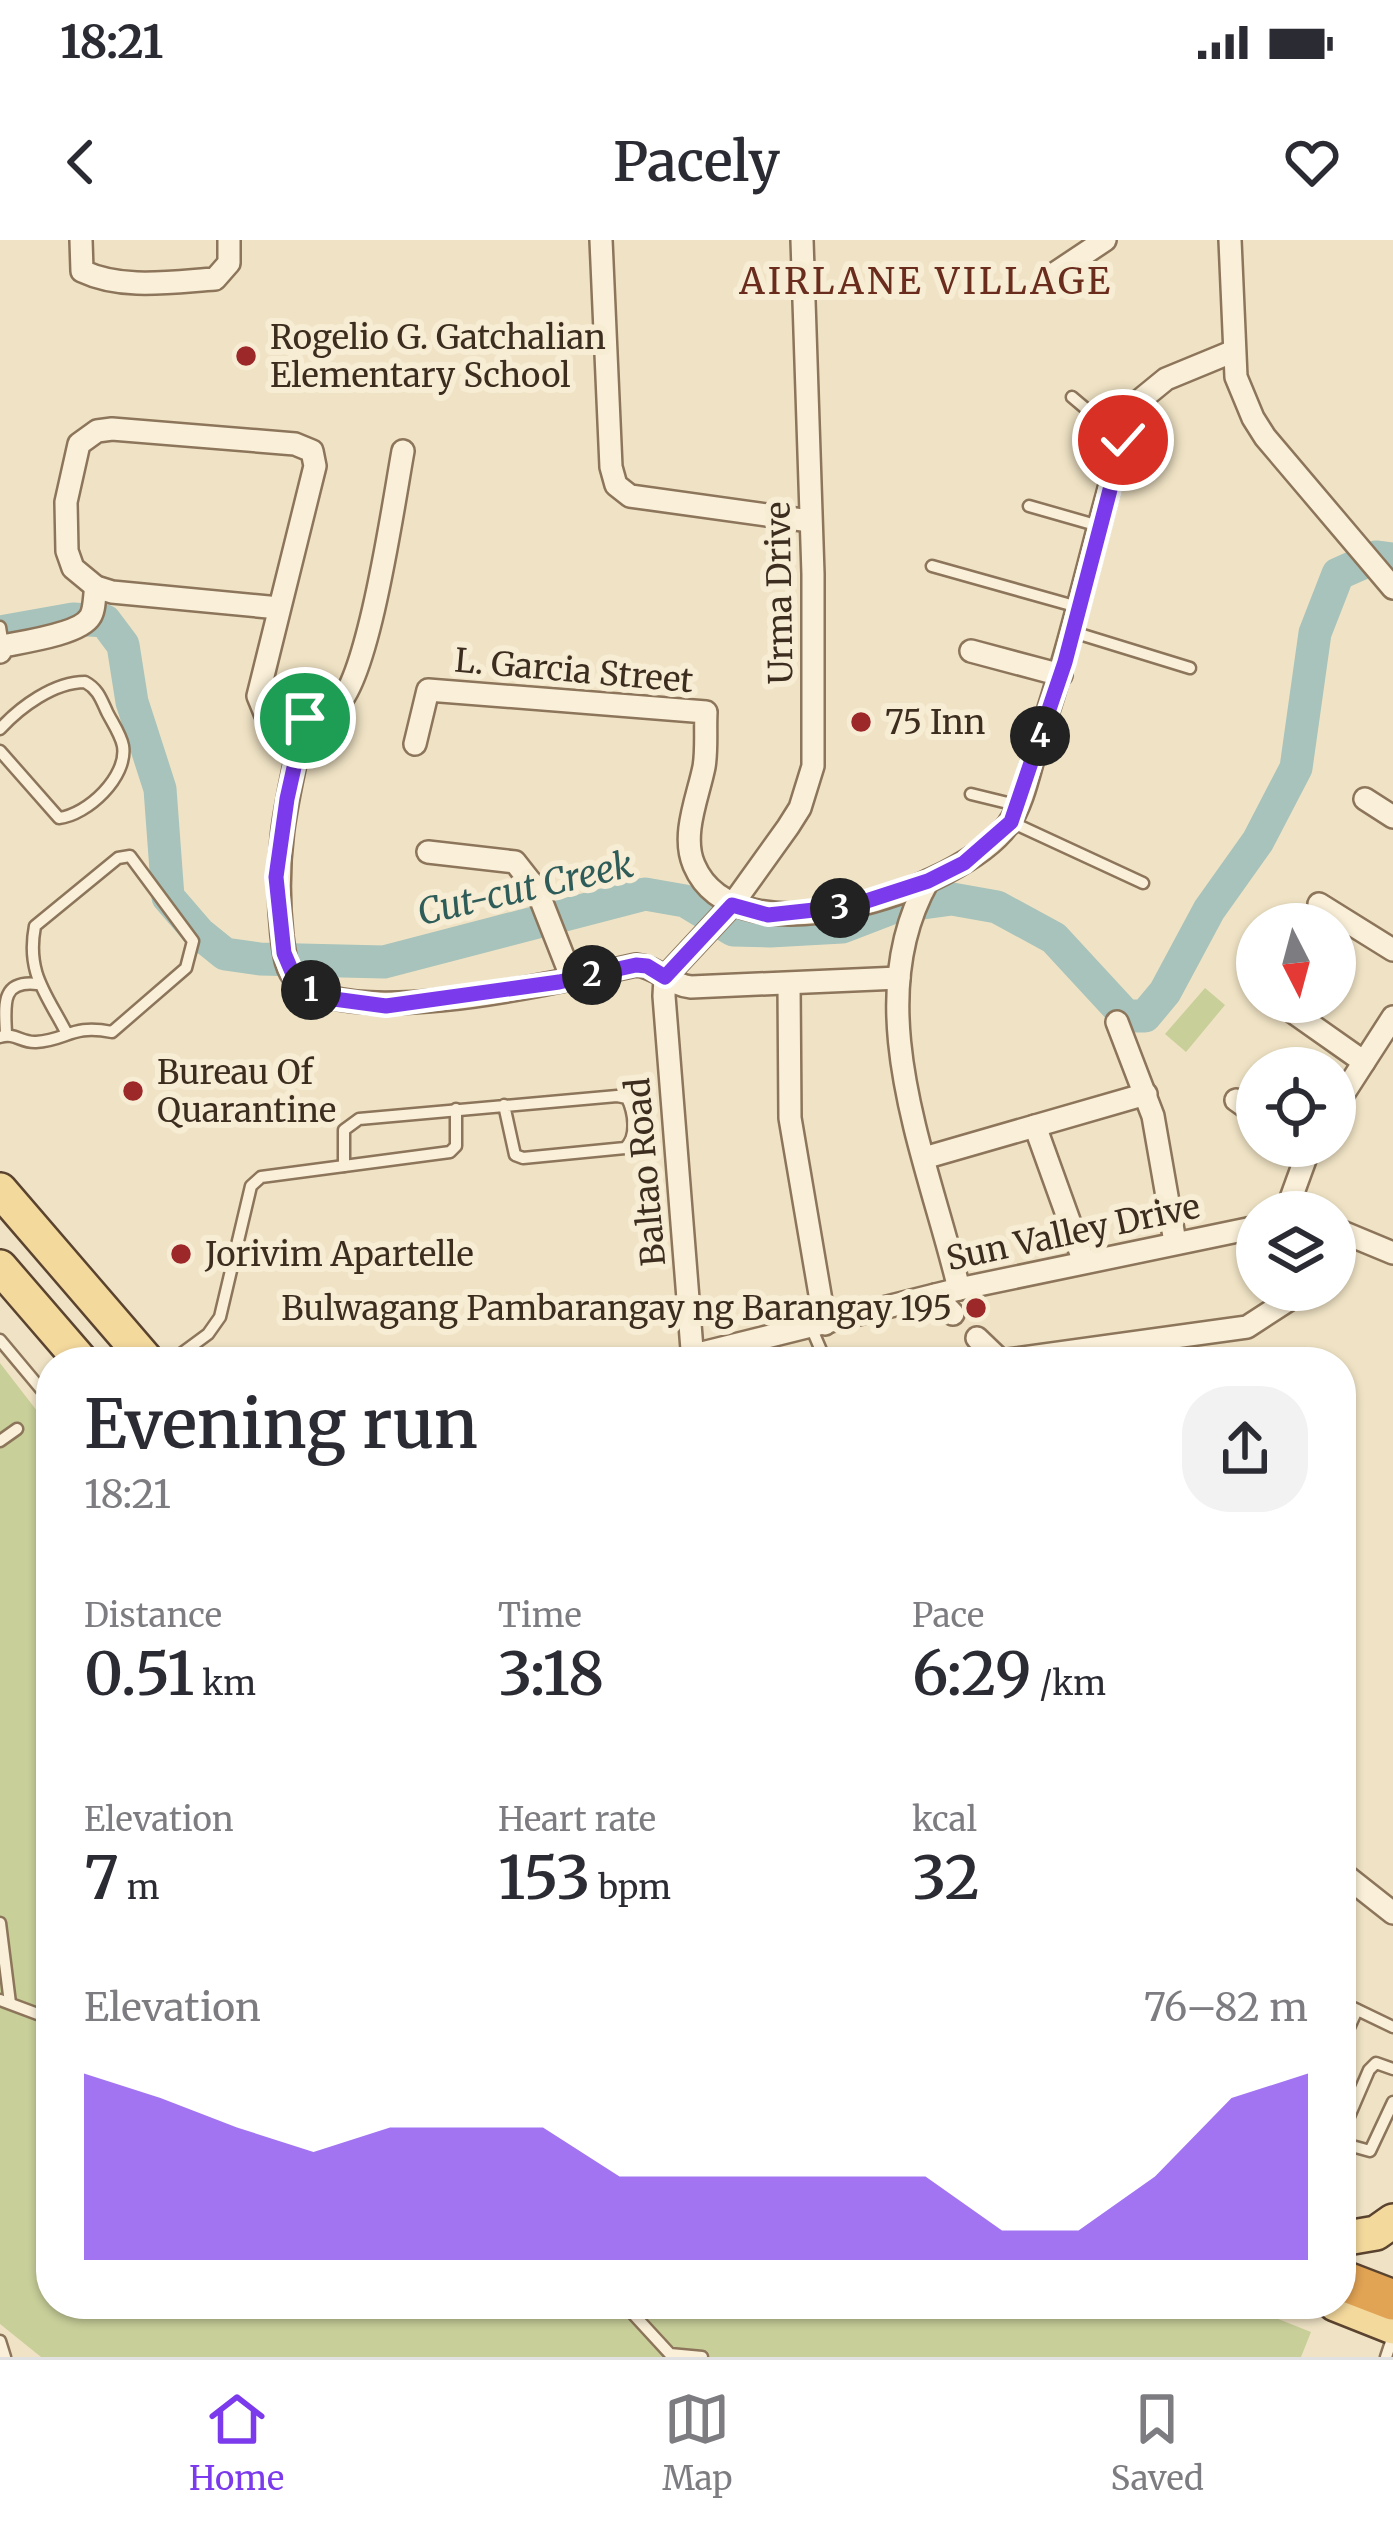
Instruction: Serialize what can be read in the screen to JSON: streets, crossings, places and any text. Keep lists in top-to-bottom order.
{
  "streets": {
    "street": [
      "Urma Drive",
      "L. Garcia Street",
      "Baltao Road",
      "Sun Valley Drive"
    ]
  },
  "crossings": [
    ["Urma Drive", "L. Garcia Street"],
    ["Urma Drive", "Baltao Road"]
  ],
  "districts": ["AIRLANE VILLAGE"],
  "water": ["Cut-cut Creek"],
  "places": [
    "Rogelio G. Gatchalian Elementary School",
    "75 Inn",
    "Bureau Of Quarantine",
    "Jorivim Apartelle",
    "Bulwagang Pambarangay ng Barangay 195"
  ],
  "north": "bottom",
  "page": {
    "status": "18:21",
    "header": "Pacely",
    "pins": [
      "4",
      "3",
      "2",
      "1"
    ],
    "heading": ["Evening run", "18:21"],
    "stats": [
      ["Distance", "0.51 km"],
      ["Time", "3:18"],
      ["Pace", "6:29 /km"],
      ["Elevation", "7 m"],
      ["Heart rate", "153 bpm"],
      ["kcal", "32"]
    ],
    "chart": ["Elevation", "76–82 m"],
    "tabs": ["Home", "Map", "Saved"]
  }
}
